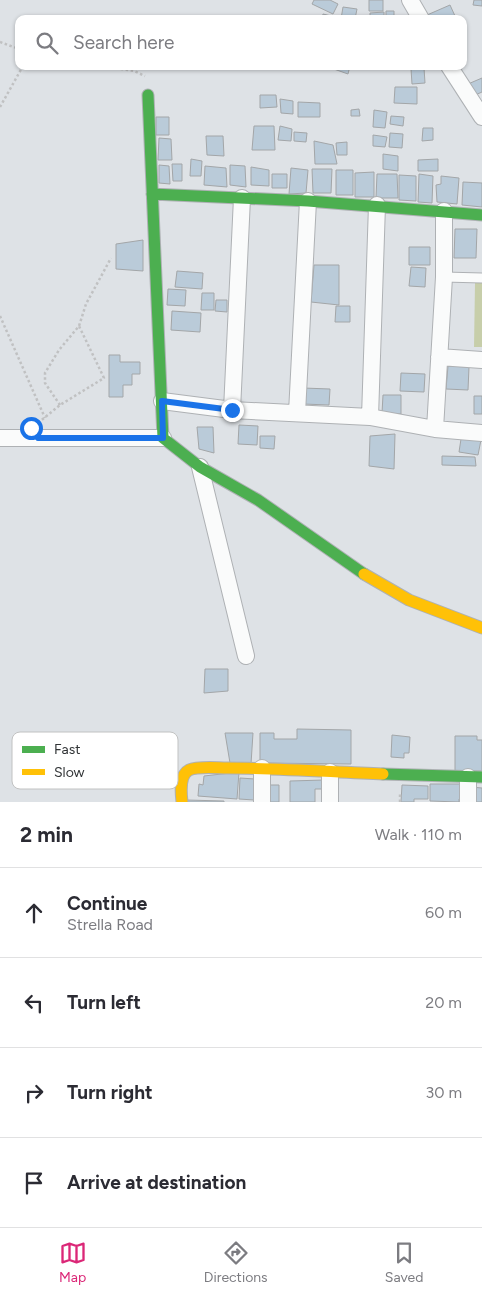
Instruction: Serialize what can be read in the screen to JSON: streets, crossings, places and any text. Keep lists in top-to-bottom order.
{
  "legend": ["Fast", "Slow"],
  "page": {
    "search": "Search here",
    "heading": ["2 min", "Walk · 110 m"],
    "list": [
      ["Continue", "Strella Road", "60 m"],
      ["Turn left", "20 m"],
      ["Turn right", "30 m"],
      "Arrive at destination"
    ],
    "nav": ["Map", "Directions", "Saved"]
  }
}
